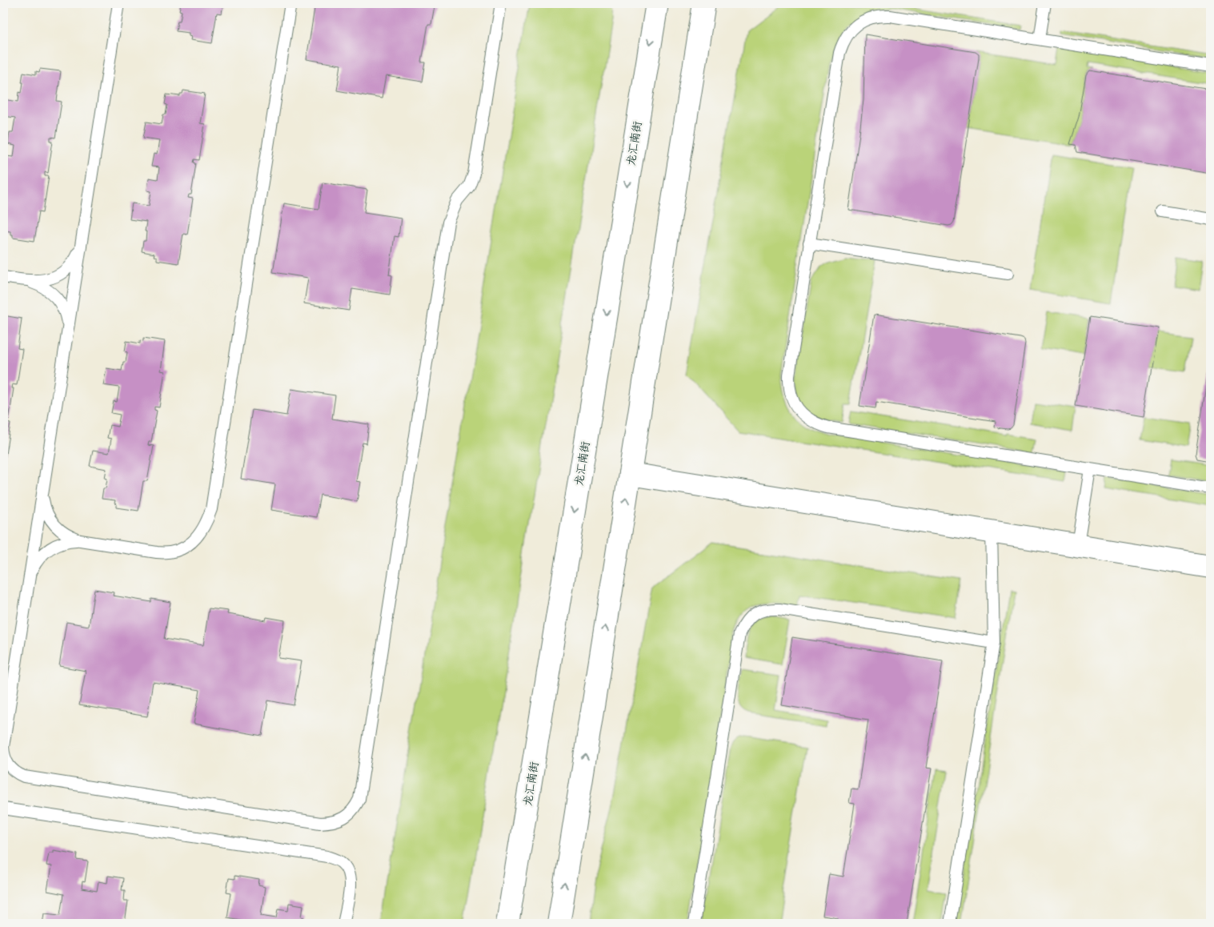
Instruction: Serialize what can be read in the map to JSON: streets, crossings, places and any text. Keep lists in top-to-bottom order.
{
  "streets": {
    "main road": ["龙汇南街"]
  }
}
